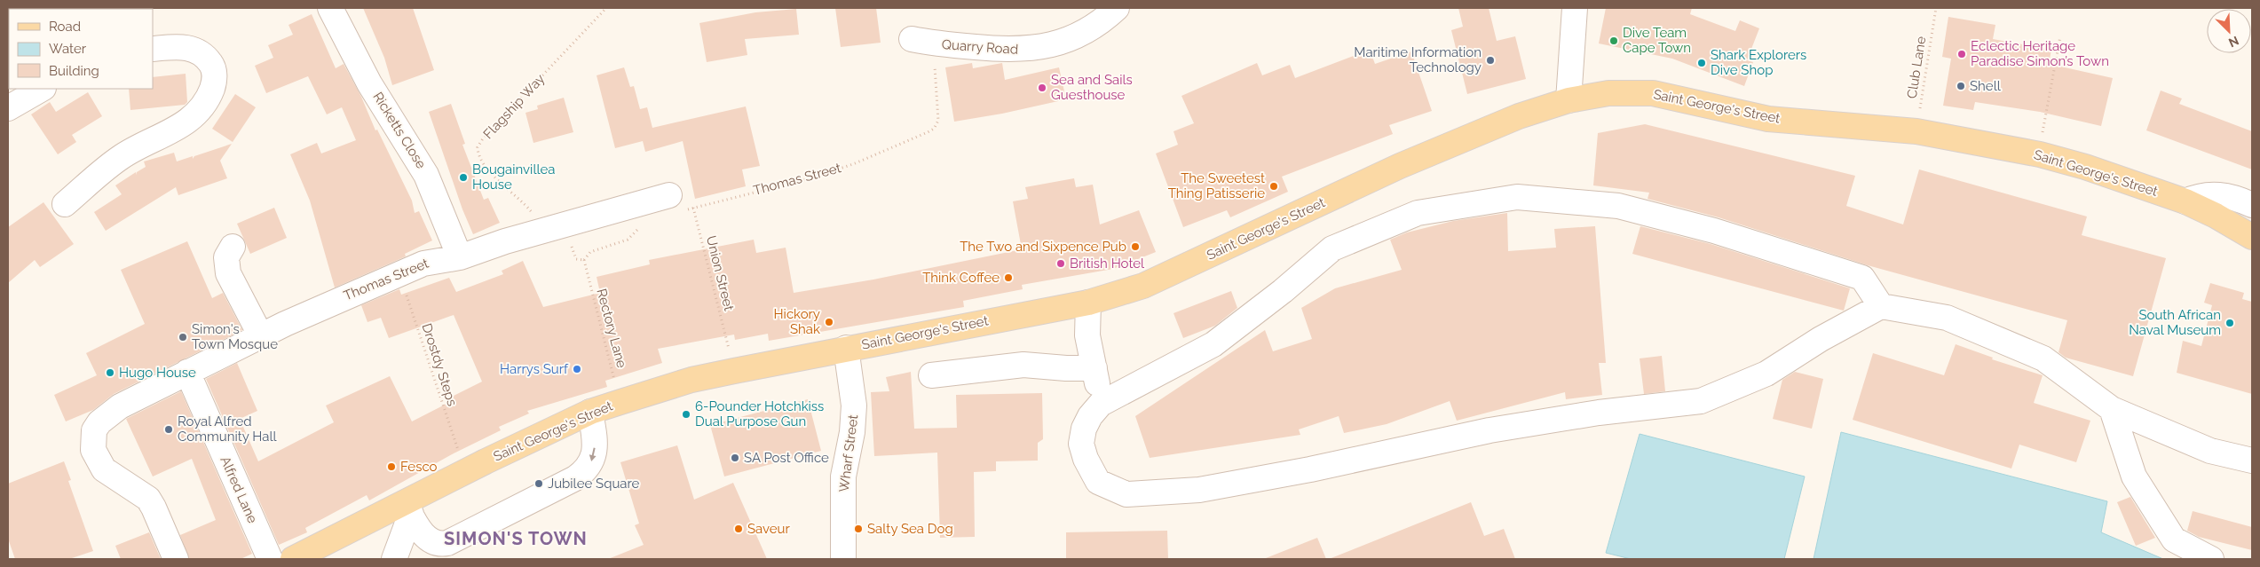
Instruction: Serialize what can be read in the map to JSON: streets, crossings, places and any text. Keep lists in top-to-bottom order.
{
  "streets": {
    "main road": ["Saint George's Street"],
    "street": [
      "Quarry Road",
      "Ricketts Close",
      "Thomas Street",
      "Wharf Street",
      "Alfred Lane"
    ],
    "path": [
      "Club Lane",
      "Flagship Way",
      "Union Street",
      "Rectory Lane",
      "Drostdy Steps"
    ]
  },
  "crossings": [
    ["Quarry Road", "Thomas Street"],
    ["Club Lane", "Saint George's Street"],
    ["Flagship Way", "Thomas Street"],
    ["Saint George's Street", "Union Street"],
    ["Saint George's Street", "Rectory Lane"],
    ["Saint George's Street", "Wharf Street"],
    ["Ricketts Close", "Thomas Street"],
    ["Thomas Street", "Union Street"],
    ["Thomas Street", "Alfred Lane"]
  ],
  "districts": ["SIMON'S TOWN"],
  "places": [
    "Dive Team Cape Town",
    "Eclectic Heritage Paradise Simon’s Town",
    "Maritime Information Technology",
    "Shark Explorers Dive Shop",
    "Shell",
    "Sea and Sails Guesthouse",
    "Bougainvillea House",
    "The Sweetest Thing Patisserie",
    "The Two and Sixpence Pub",
    "British Hotel",
    "Think Coffee",
    "Hickory Shak",
    "South African Naval Museum",
    "Simon's Town Mosque",
    "Harrys Surf",
    "Hugo House",
    "6-Pounder Hotchkiss Dual Purpose Gun",
    "Royal Alfred Community Hall",
    "SA Post Office",
    "Fesco",
    "Jubilee Square",
    "Saveur",
    "Salty Sea Dog"
  ],
  "legend": ["Road", "Water", "Building"],
  "north": "bottom right"
}
